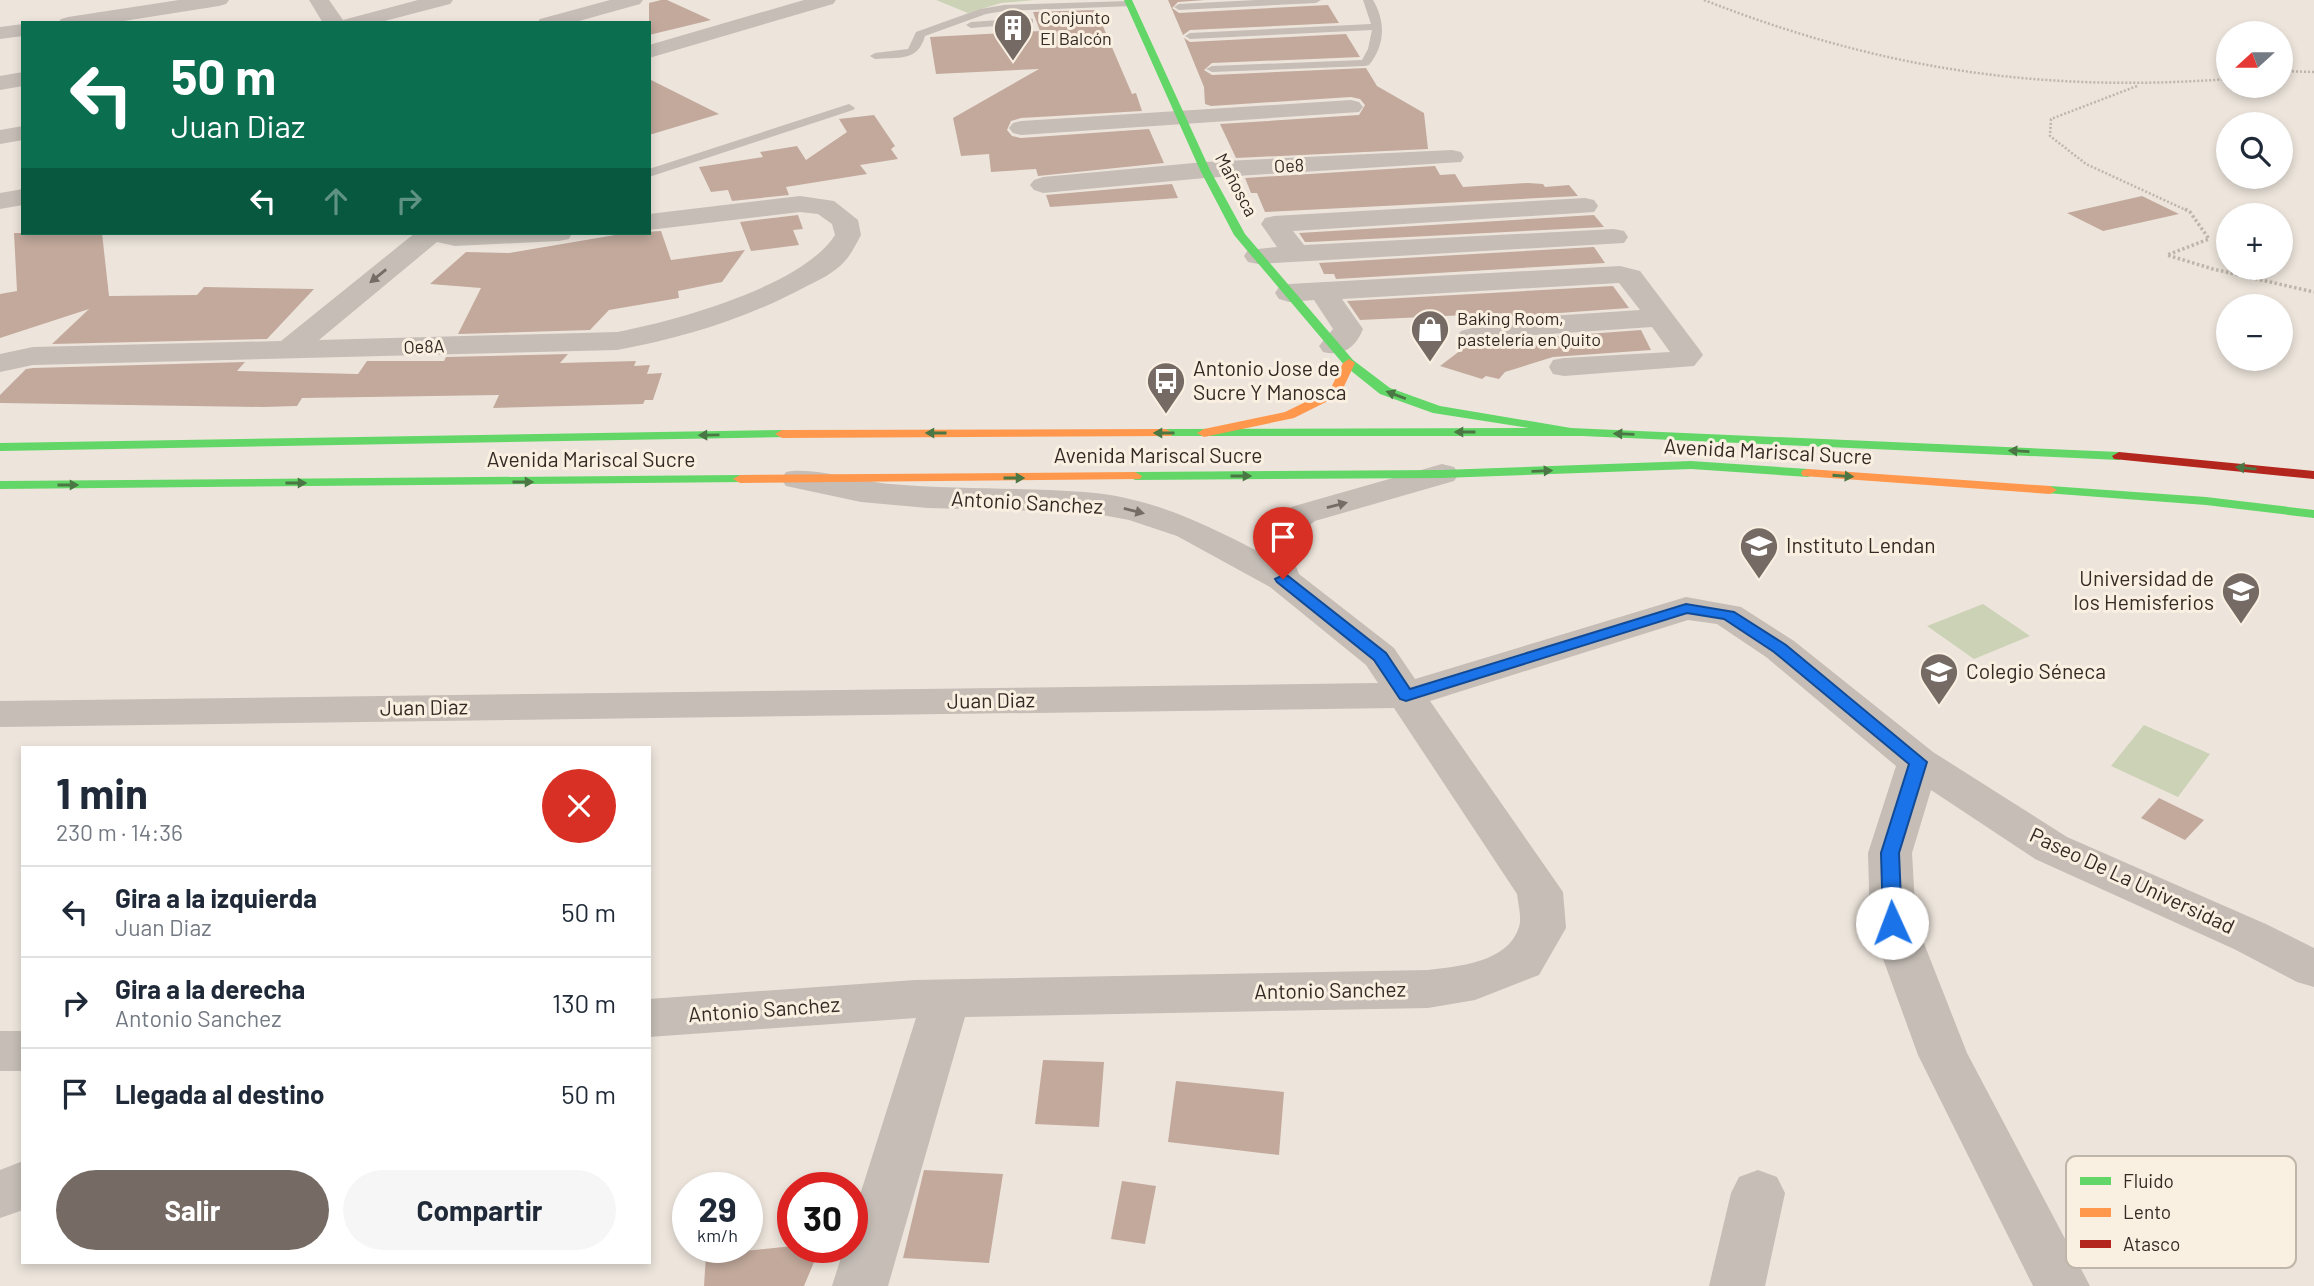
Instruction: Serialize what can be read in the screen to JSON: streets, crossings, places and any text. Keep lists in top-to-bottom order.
{
  "streets": {
    "main road": ["Mañosca", "Avenida Mariscal Sucre"],
    "street": [
      "Oe8",
      "Oe8A",
      "Antonio Sanchez",
      "Juan Diaz",
      "Paseo De La Universidad"
    ]
  },
  "crossings": [
    ["Oe8", "Mañosca"],
    ["Mañosca", "Avenida Mariscal Sucre"],
    ["Avenida Mariscal Sucre", "Antonio Sanchez"],
    ["Antonio Sanchez", "Juan Diaz"],
    ["Juan Diaz", "Paseo De La Universidad"]
  ],
  "one_way": ["Mañosca"],
  "places": {
    "building": ["Conjunto El Balcón"],
    "shop": ["Baking Room, pastelería en Quito"],
    "bus stop": ["Antonio Jose de Sucre Y Manosca"],
    "school or university": ["Instituto Lendan", "Universidad de los Hemisferios", "Colegio Séneca"]
  },
  "legend": ["Fluido", "Lento", "Atasco"],
  "north": "left",
  "page": {
    "map_buttons": ["+", "−"],
    "turn": ["50 m", "Juan Diaz"],
    "heading": ["1 min", "230 m · 14:36"],
    "list": [
      {
        "name": "Gira a la izquierda",
        "note": "Juan Diaz",
        "value": "50 m"
      },
      {
        "name": "Gira a la derecha",
        "note": "Antonio Sanchez",
        "value": "130 m"
      },
      {
        "name": "Llegada al destino",
        "value": "50 m"
      }
    ],
    "buttons": ["Salir", "Compartir"],
    "speed": "29 km/h",
    "limit": "30"
  }
}
